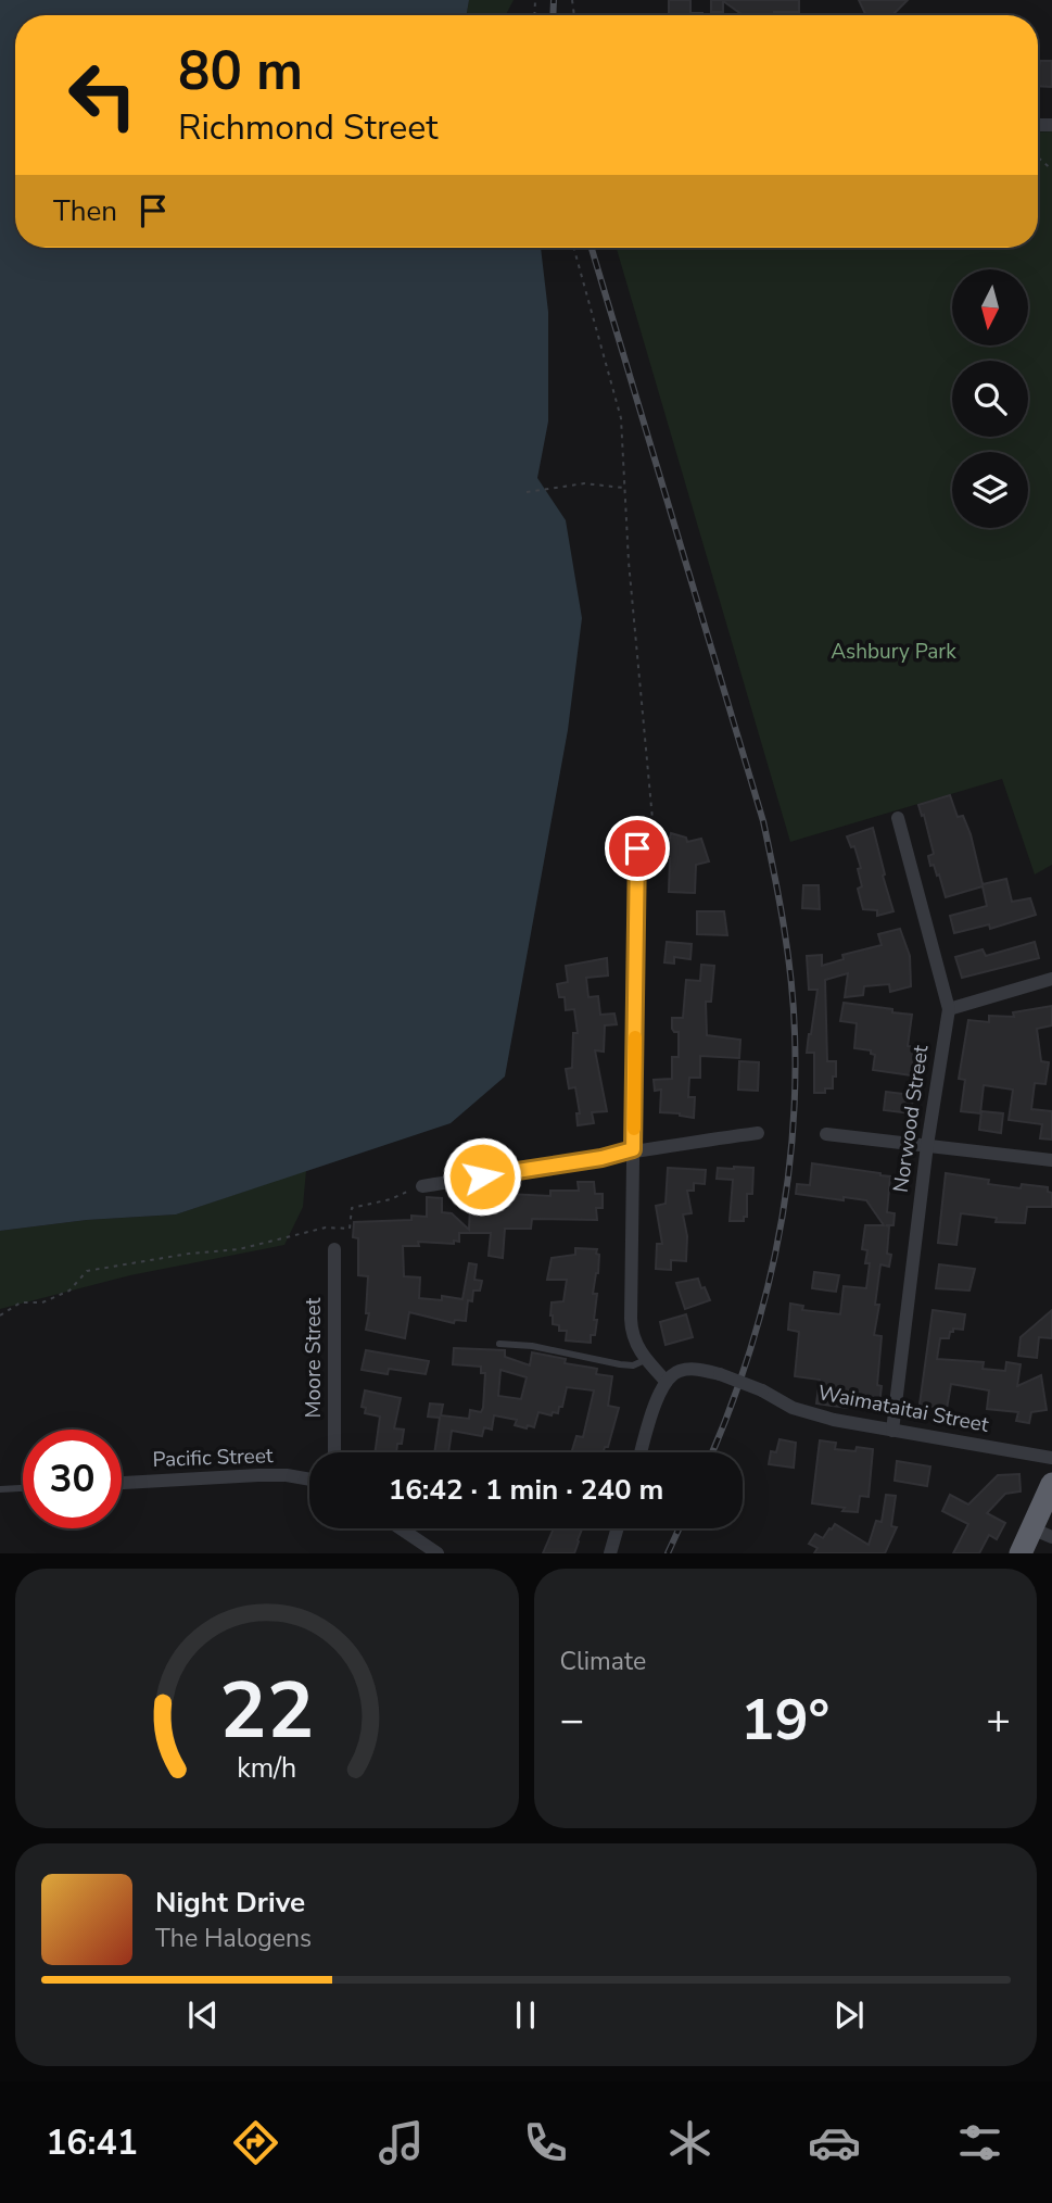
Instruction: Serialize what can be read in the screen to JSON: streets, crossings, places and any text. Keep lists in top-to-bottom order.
{
  "streets": {
    "street": [
      "Norwood Street",
      "Moore Street",
      "Waimataitai Street",
      "Pacific Street"
    ]
  },
  "crossings": [
    ["Norwood Street", "Waimataitai Street"]
  ],
  "parks": ["Ashbury Park"],
  "north": "bottom",
  "page": {
    "turn": ["80 m", "Richmond Street"],
    "then": "Then",
    "limit": "30",
    "trip": "16:42 · 1 min · 240 m",
    "tile": "Climate",
    "heat": ["−", "19°", "+"],
    "song": ["Night Drive", "The Halogens"],
    "tabs": "16:41",
    "gauge": ["22", "km/h"]
  }
}
